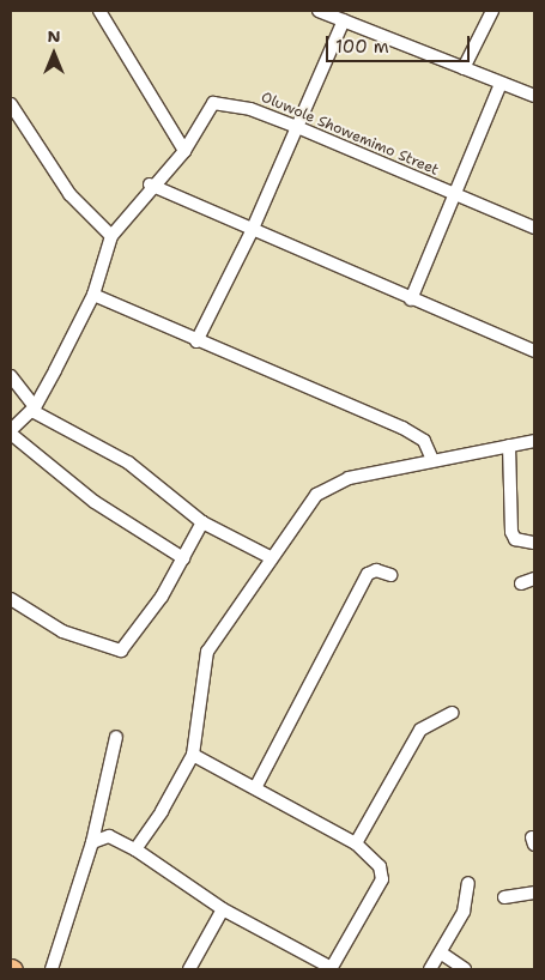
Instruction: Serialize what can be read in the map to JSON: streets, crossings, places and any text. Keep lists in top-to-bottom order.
{
  "streets": {
    "street": ["Oluwole Showemimo Street"]
  },
  "scale_bar": "100 m",
  "north": "top"
}
